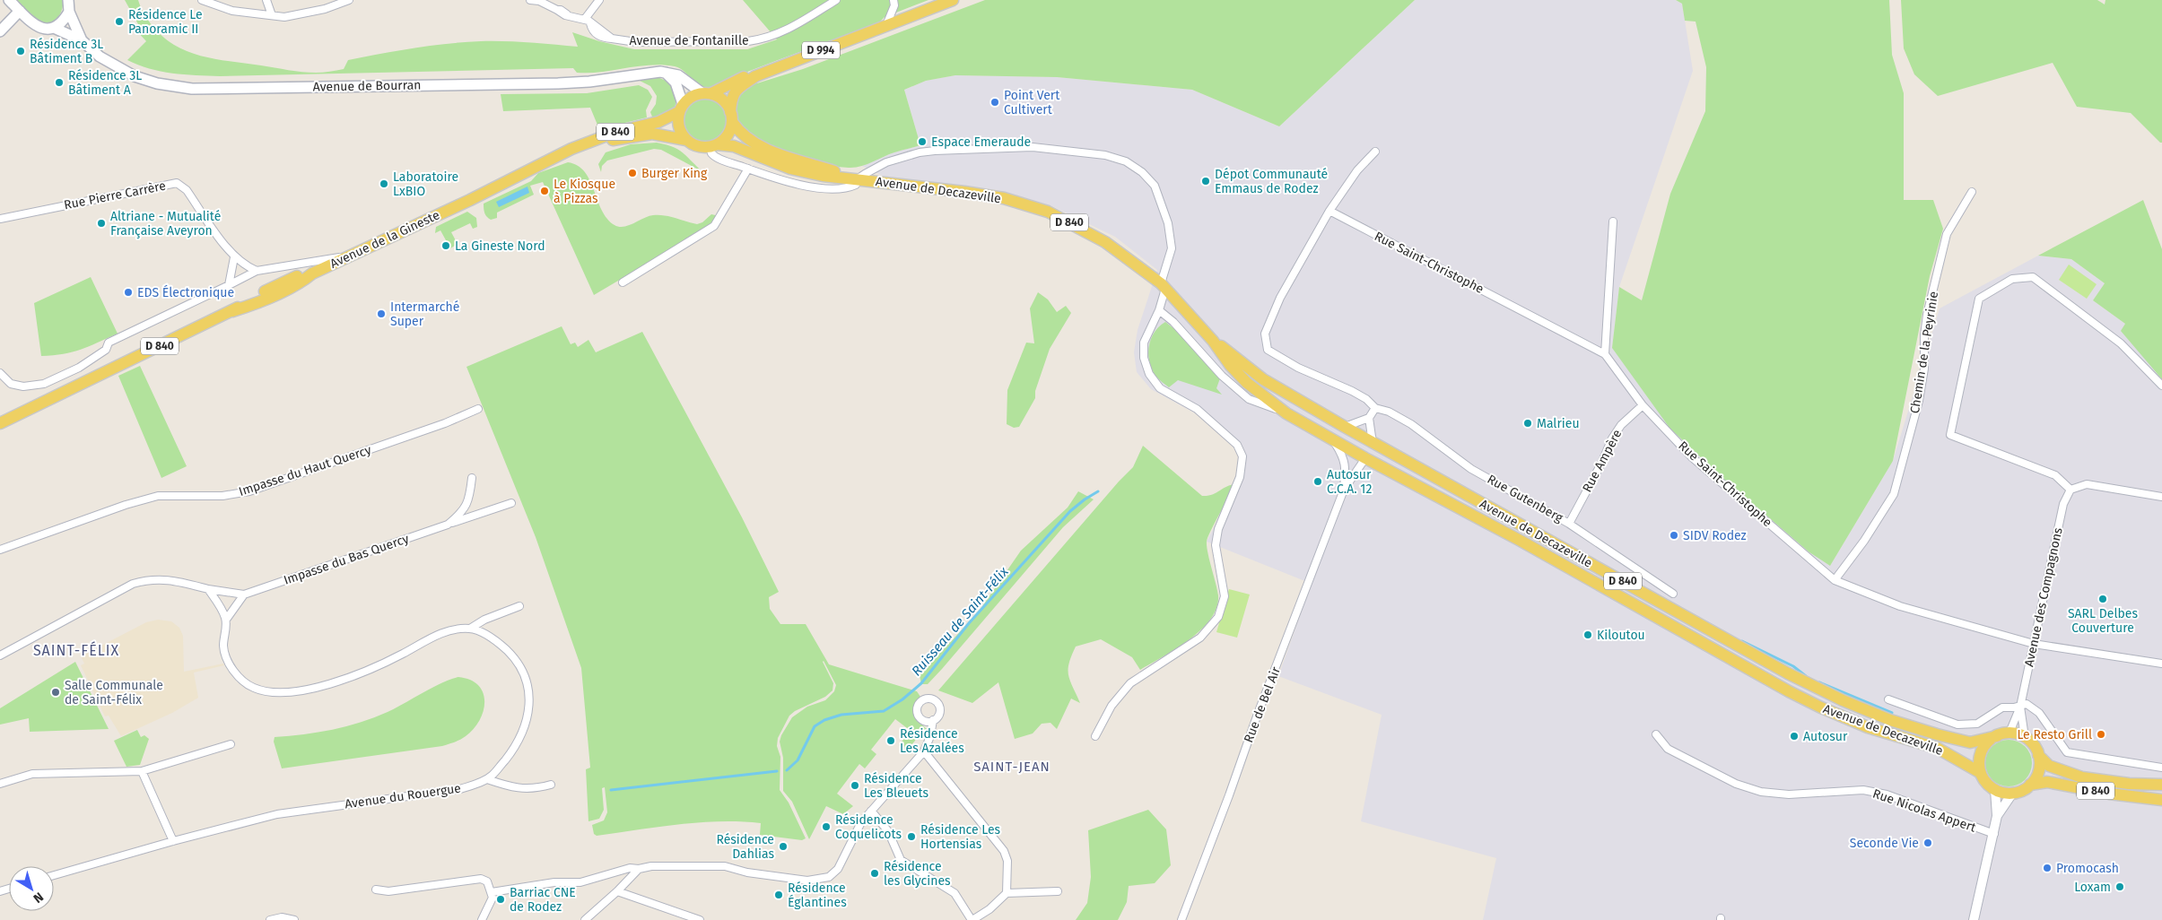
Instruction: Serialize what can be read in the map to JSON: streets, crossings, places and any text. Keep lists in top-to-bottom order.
{
  "streets": {
    "main road": [
      "D 994",
      "Avenue de Bourran",
      "D 840",
      "Avenue de Decazeville",
      "Avenue de la Gineste"
    ],
    "street": [
      "Avenue de Fontanille",
      "Rue Pierre Carrère",
      "Rue Saint-Christophe",
      "Chemin de la Peyrinie",
      "Rue Ampère",
      "Impasse du Haut Quercy",
      "Rue Gutenberg",
      "Impasse du Bas Quercy",
      "Avenue des Compagnons",
      "Rue de Bel Air",
      "Avenue du Rouergue",
      "Rue Nicolas Appert"
    ]
  },
  "crossings": [
    ["D 994", "Avenue de Bourran"],
    ["D 994", "D 840"],
    ["D 994", "Avenue de Decazeville"],
    ["Avenue de Bourran", "D 840"],
    ["Avenue de Bourran", "Avenue de Decazeville"],
    ["D 840", "Avenue de Decazeville"],
    ["D 840", "Avenue de la Gineste"],
    ["D 840", "Avenue des Compagnons"],
    ["Avenue de Decazeville", "Avenue des Compagnons"],
    ["Avenue de Decazeville", "Rue de Bel Air"],
    ["Rue Saint-Christophe", "Chemin de la Peyrinie"],
    ["Rue Saint-Christophe", "Rue Ampère"],
    ["Rue Saint-Christophe", "Rue Gutenberg"],
    ["Rue Saint-Christophe", "Avenue des Compagnons"],
    ["Rue Ampère", "Rue Gutenberg"]
  ],
  "districts": ["SAINT-FÉLIX", "SAINT-JEAN"],
  "water": ["Ruisseau de Saint-Félix"],
  "places": [
    "Résidence Le Panoramic II",
    "Résidence 3L Bâtiment B",
    "Résidence 3L Bâtiment A",
    "Point Vert Cultivert",
    "Espace Emeraude",
    "Burger King",
    "Dépot Communauté Emmaus de Rodez",
    "Laboratoire LxBIO",
    "Le Kiosque à Pizzas",
    "Altriane - Mutualité Française Aveyron",
    "La Gineste Nord",
    "EDS Électronique",
    "Intermarché Super",
    "Malrieu",
    "Autosur C.C.A. 12",
    "SIDV Rodez",
    "SARL Delbes Couverture",
    "Kiloutou",
    "Salle Communale de Saint-Félix",
    "Le Resto Grill",
    "Autosur",
    "Résidence Les Azalées",
    "Résidence Les Bleuets",
    "Résidence Coquelicots",
    "Résidence Les Hortensias",
    "Seconde Vie",
    "Résidence Dahlias",
    "Promocash",
    "Résidence les Glycines",
    "Loxam",
    "Résidence Églantines",
    "Barriac CNE de Rodez"
  ],
  "north": "bottom right"
}
